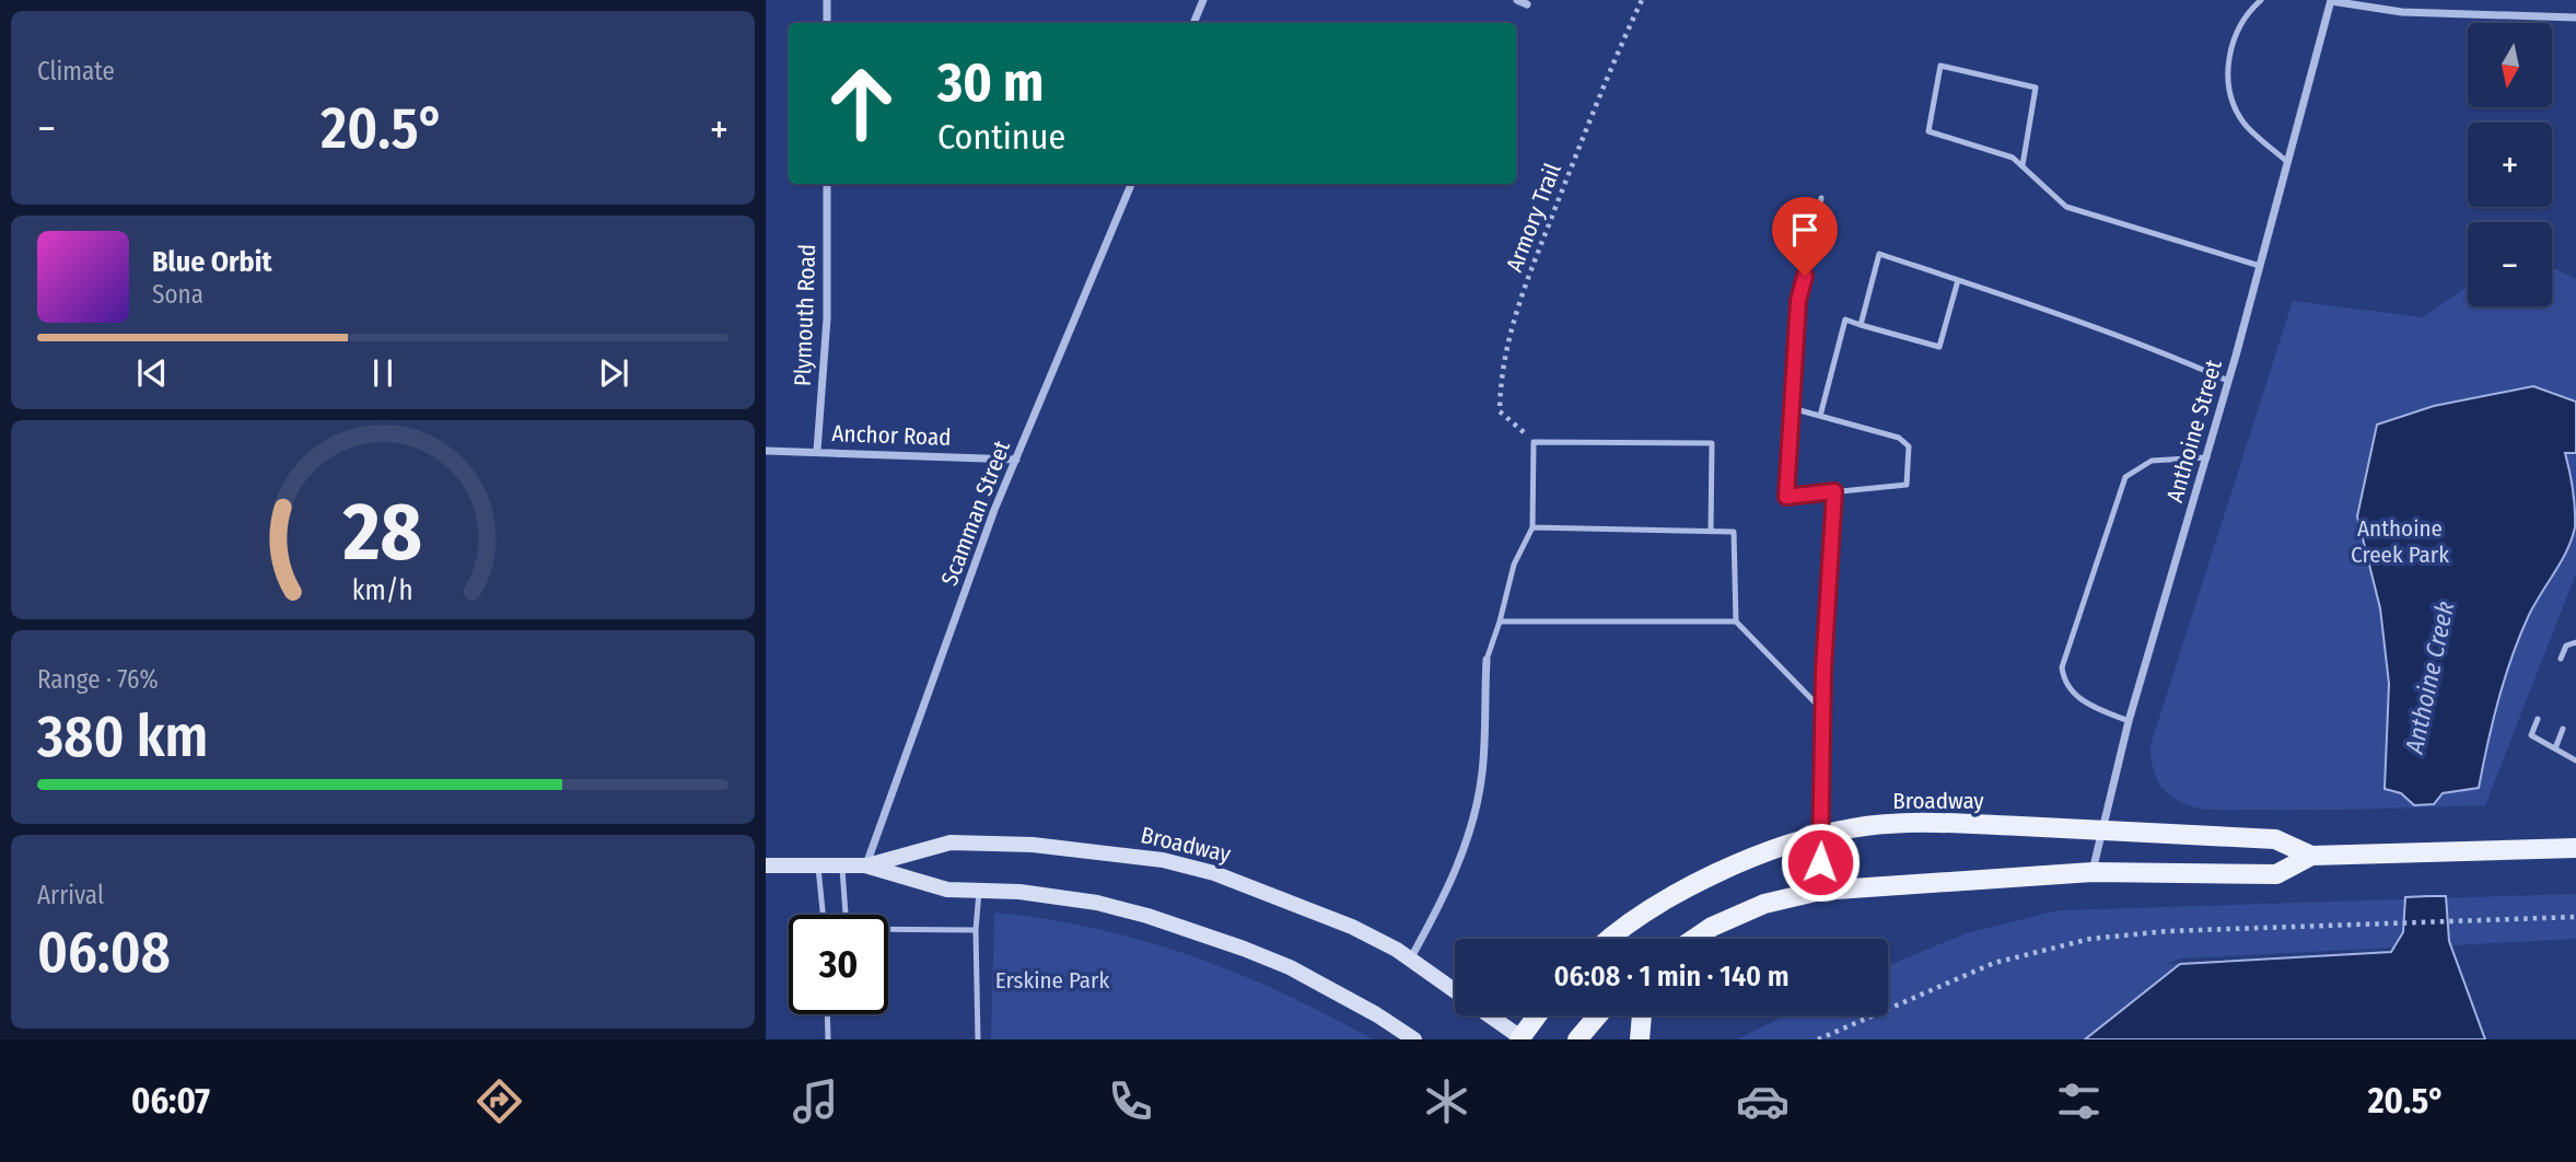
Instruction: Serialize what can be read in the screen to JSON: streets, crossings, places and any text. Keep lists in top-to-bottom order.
{
  "streets": {
    "main road": ["Broadway"],
    "street": [
      "Plymouth Road",
      "Anthoine Street",
      "Anchor Road",
      "Scamman Street"
    ],
    "path": ["Armory Trail"]
  },
  "crossings": [
    ["Plymouth Road", "Anchor Road"],
    ["Anthoine Street", "Broadway"],
    ["Anchor Road", "Scamman Street"],
    ["Scamman Street", "Broadway"]
  ],
  "water": ["Anthoine Creek"],
  "parks": ["Anthoine Creek Park", "Erskine Park"],
  "north": "bottom",
  "page": {
    "tile": [
      "Climate",
      ["Range · 76%", "380 km"],
      ["Arrival", "06:08"]
    ],
    "map_buttons": ["+", "−"],
    "turn": ["30 m", "Continue"],
    "heat": ["−", "20.5°", "+"],
    "song": ["Blue Orbit", "Sona"],
    "limit": "30",
    "trip": "06:08 · 1 min · 140 m",
    "tabs": ["06:07", "20.5°"],
    "gauge": ["28", "km/h"]
  }
}
